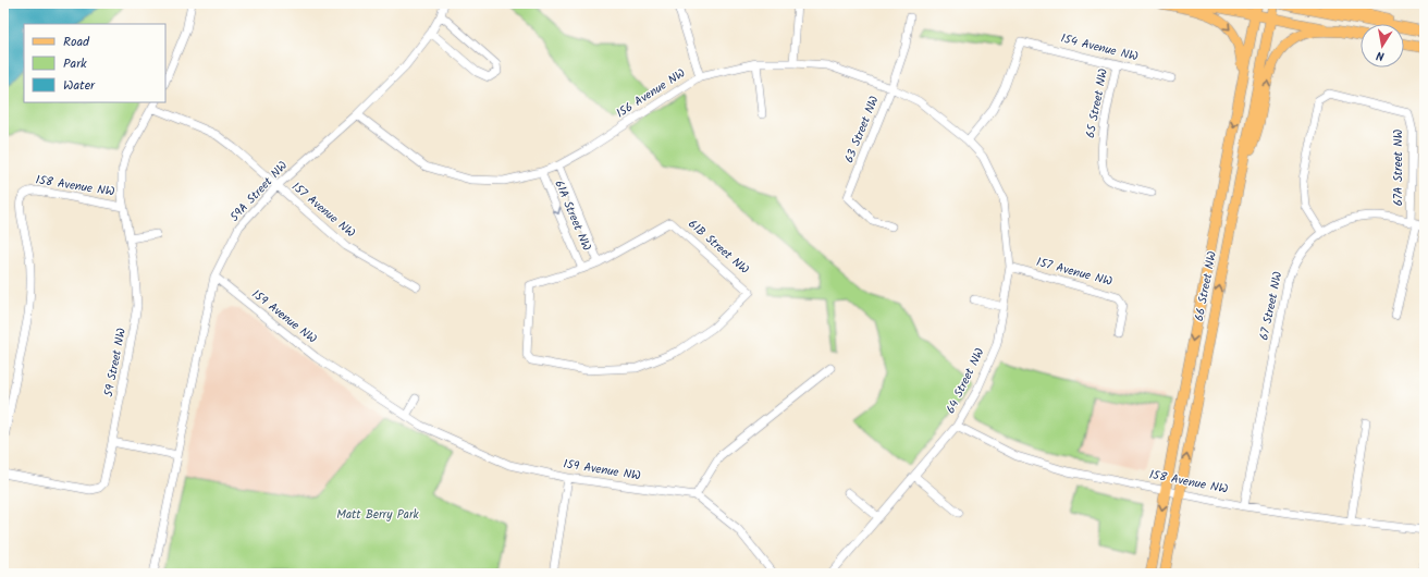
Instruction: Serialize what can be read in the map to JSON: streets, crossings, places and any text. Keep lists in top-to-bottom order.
{
  "streets": {
    "main road": ["66 Street NW"],
    "street": [
      "154 Avenue NW",
      "156 Avenue NW",
      "65 Street NW",
      "63 Street NW",
      "67A Street NW",
      "158 Avenue NW",
      "59A Street NW",
      "157 Avenue NW",
      "61A Street NW",
      "61B Street NW",
      "67 Street NW",
      "159 Avenue NW",
      "59 Street NW",
      "64 Street NW"
    ]
  },
  "crossings": [
    ["154 Avenue NW", "156 Avenue NW"],
    ["154 Avenue NW", "65 Street NW"],
    ["154 Avenue NW", "64 Street NW"],
    ["156 Avenue NW", "63 Street NW"],
    ["156 Avenue NW", "59A Street NW"],
    ["156 Avenue NW", "61A Street NW"],
    ["156 Avenue NW", "64 Street NW"],
    ["67A Street NW", "67 Street NW"],
    ["158 Avenue NW", "66 Street NW"],
    ["158 Avenue NW", "67 Street NW"],
    ["158 Avenue NW", "59 Street NW"],
    ["158 Avenue NW", "64 Street NW"],
    ["59A Street NW", "157 Avenue NW"],
    ["59A Street NW", "159 Avenue NW"],
    ["157 Avenue NW", "59 Street NW"],
    ["157 Avenue NW", "64 Street NW"],
    ["61A Street NW", "61B Street NW"]
  ],
  "parks": ["Matt Berry Park"],
  "legend": ["Road", "Park", "Water"],
  "north": "bottom"
}
